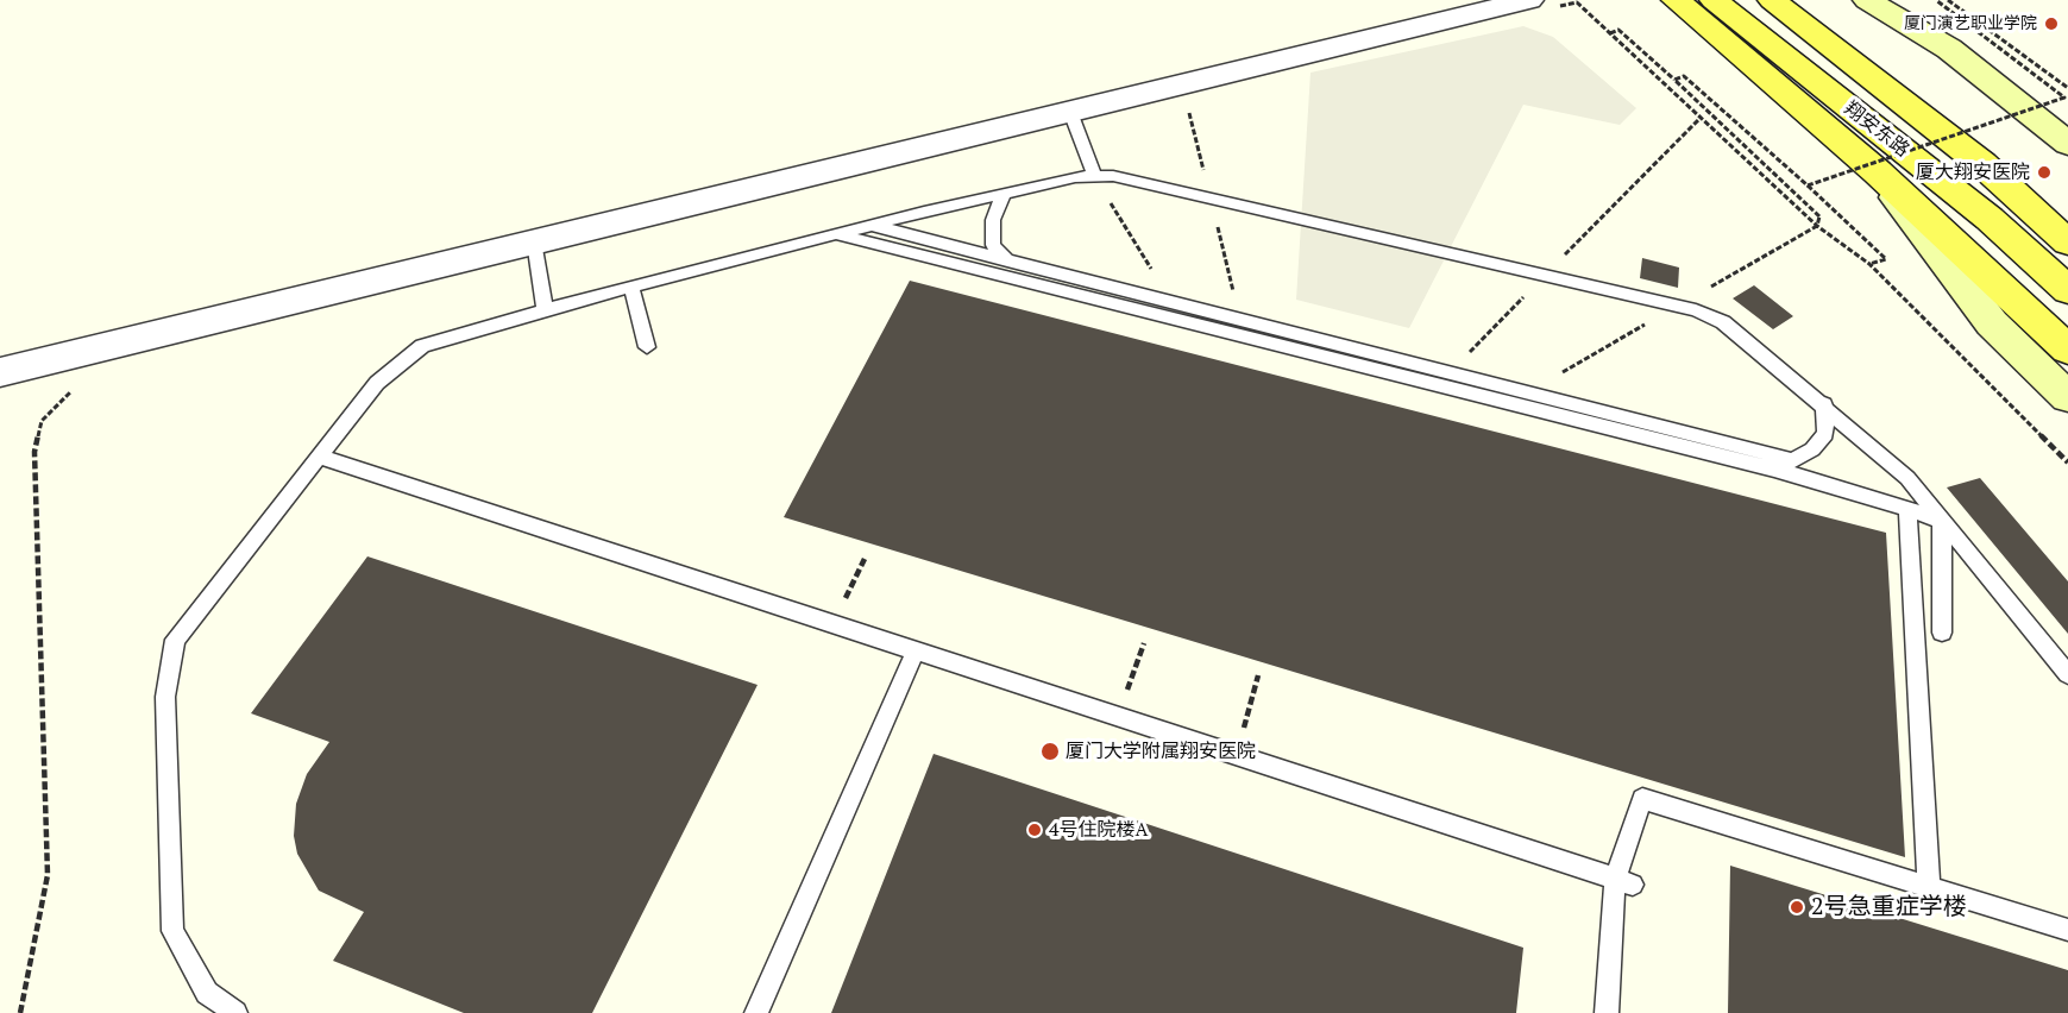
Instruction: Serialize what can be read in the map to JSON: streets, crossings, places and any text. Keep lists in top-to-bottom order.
{
  "streets": {
    "main road": ["翔安东路"]
  },
  "places": [
    "厦门演艺职业学院",
    "厦大翔安医院",
    "厦门大学附属翔安医院",
    "4号住院楼A",
    "2号急重症学楼"
  ]
}
